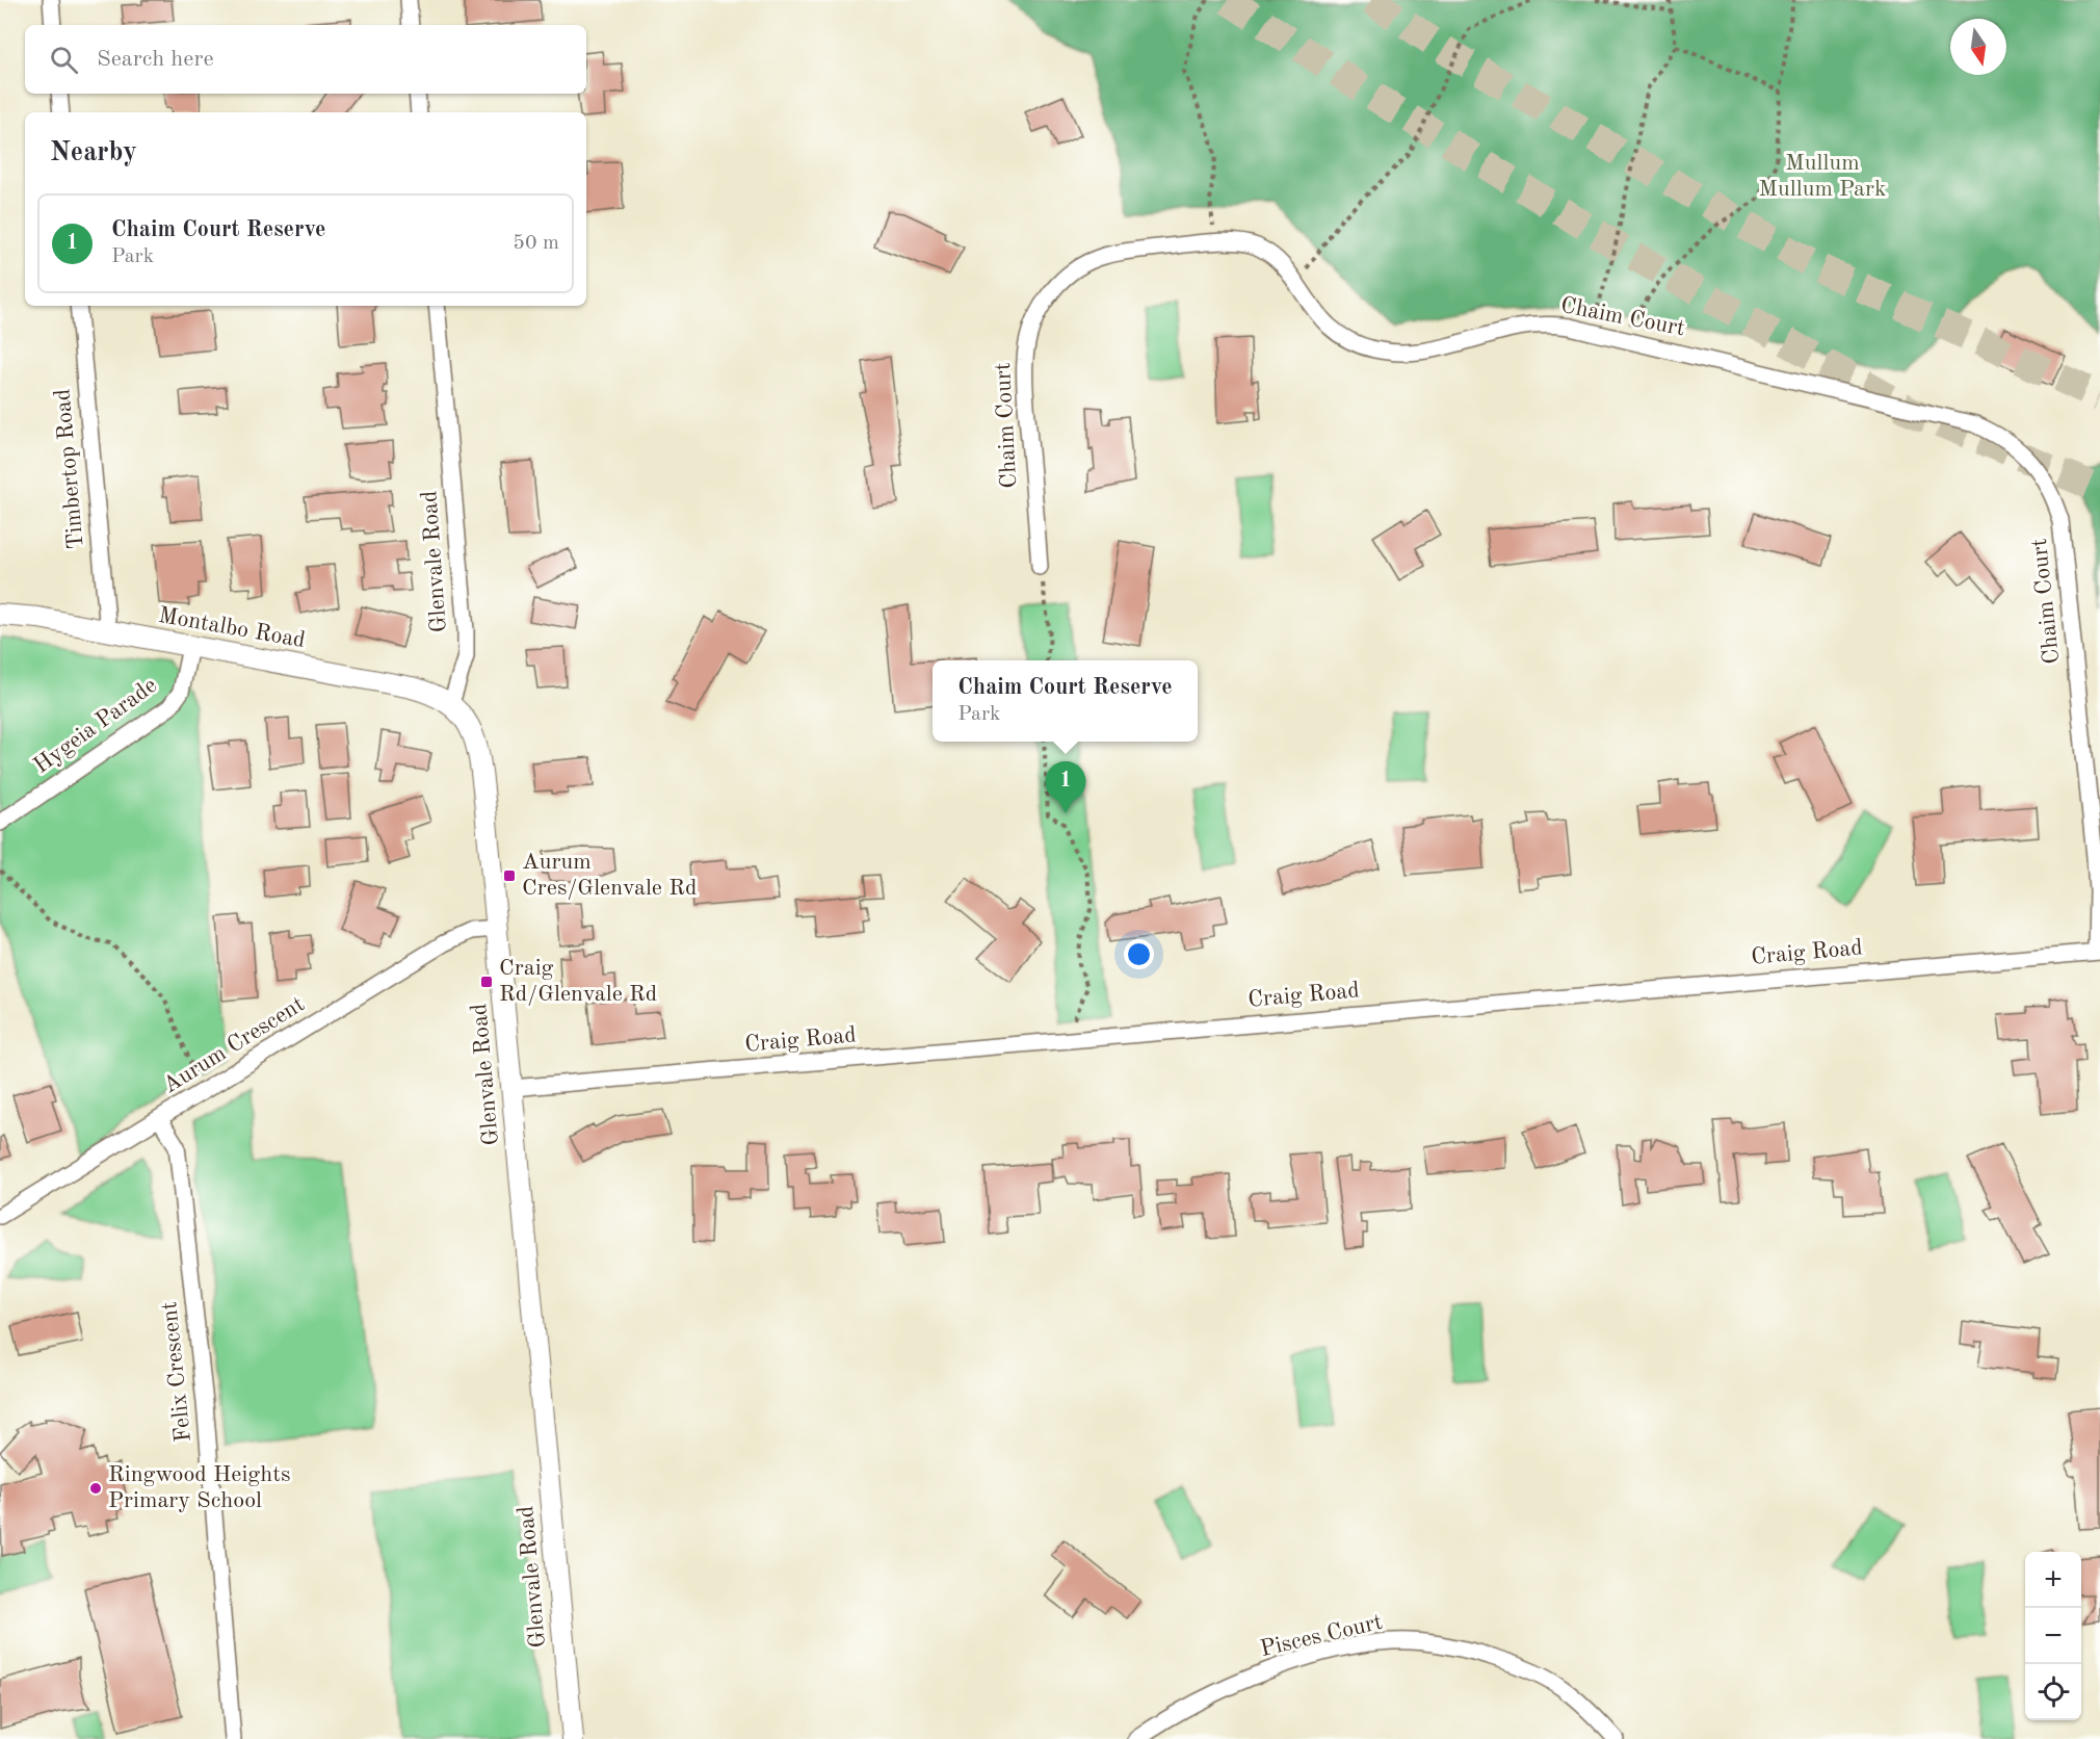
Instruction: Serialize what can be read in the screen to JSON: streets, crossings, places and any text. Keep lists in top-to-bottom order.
{
  "streets": {
    "street": [
      "Chaim Court",
      "Timbertop Road",
      "Glenvale Road",
      "Montalbo Road",
      "Hygeia Parade",
      "Craig Road",
      "Aurum Crescent",
      "Felix Crescent",
      "Pisces Court"
    ]
  },
  "crossings": [
    ["Chaim Court", "Craig Road"],
    ["Timbertop Road", "Montalbo Road"],
    ["Glenvale Road", "Montalbo Road"],
    ["Glenvale Road", "Craig Road"],
    ["Glenvale Road", "Aurum Crescent"],
    ["Montalbo Road", "Hygeia Parade"],
    ["Aurum Crescent", "Felix Crescent"]
  ],
  "parks": ["Mullum Mullum Park"],
  "places": {
    "transit": ["Aurum Cres/Glenvale Rd", "Craig Rd/Glenvale Rd"],
    "other": ["Ringwood Heights Primary School"]
  },
  "north": "bottom",
  "page": {
    "search": "Search here",
    "heading": "Nearby",
    "list": [
      {
        "mark": "1",
        "name": "Chaim Court Reserve",
        "note": "Park",
        "value": "50 m"
      }
    ],
    "popup": ["Chaim Court Reserve", "Park"],
    "pins": "1",
    "map_buttons": ["+", "−"]
  }
}
